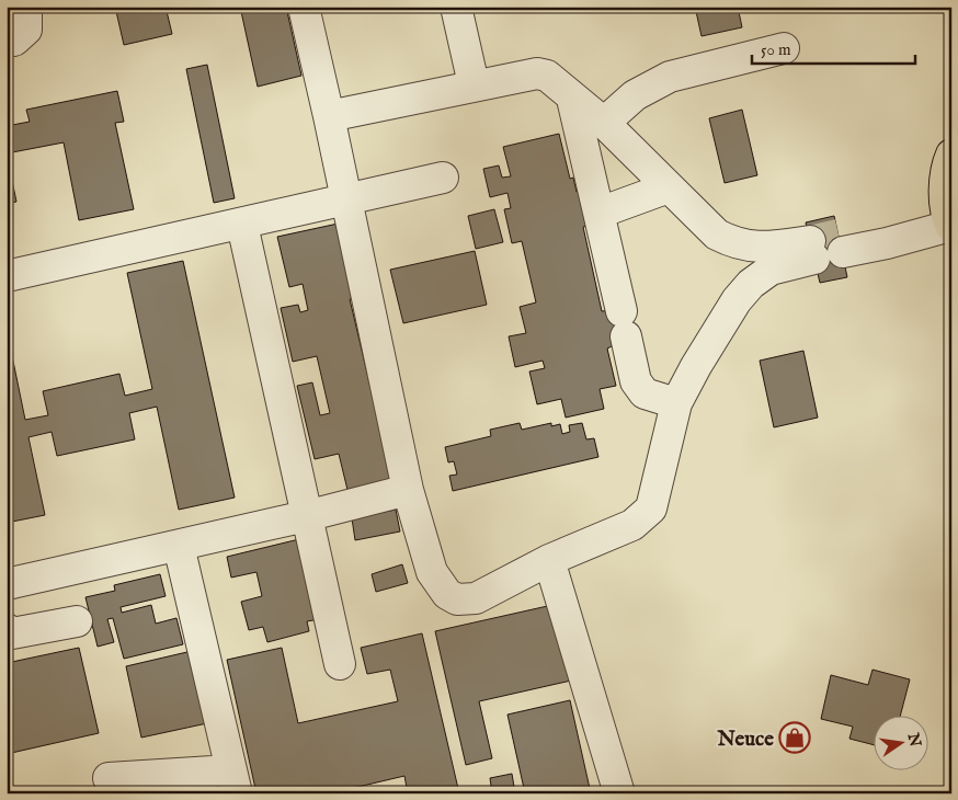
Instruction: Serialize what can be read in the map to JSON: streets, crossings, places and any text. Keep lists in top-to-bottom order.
{
  "places": {
    "shop": ["Neuce"]
  },
  "scale_bar": "50 m",
  "north": "right"
}
